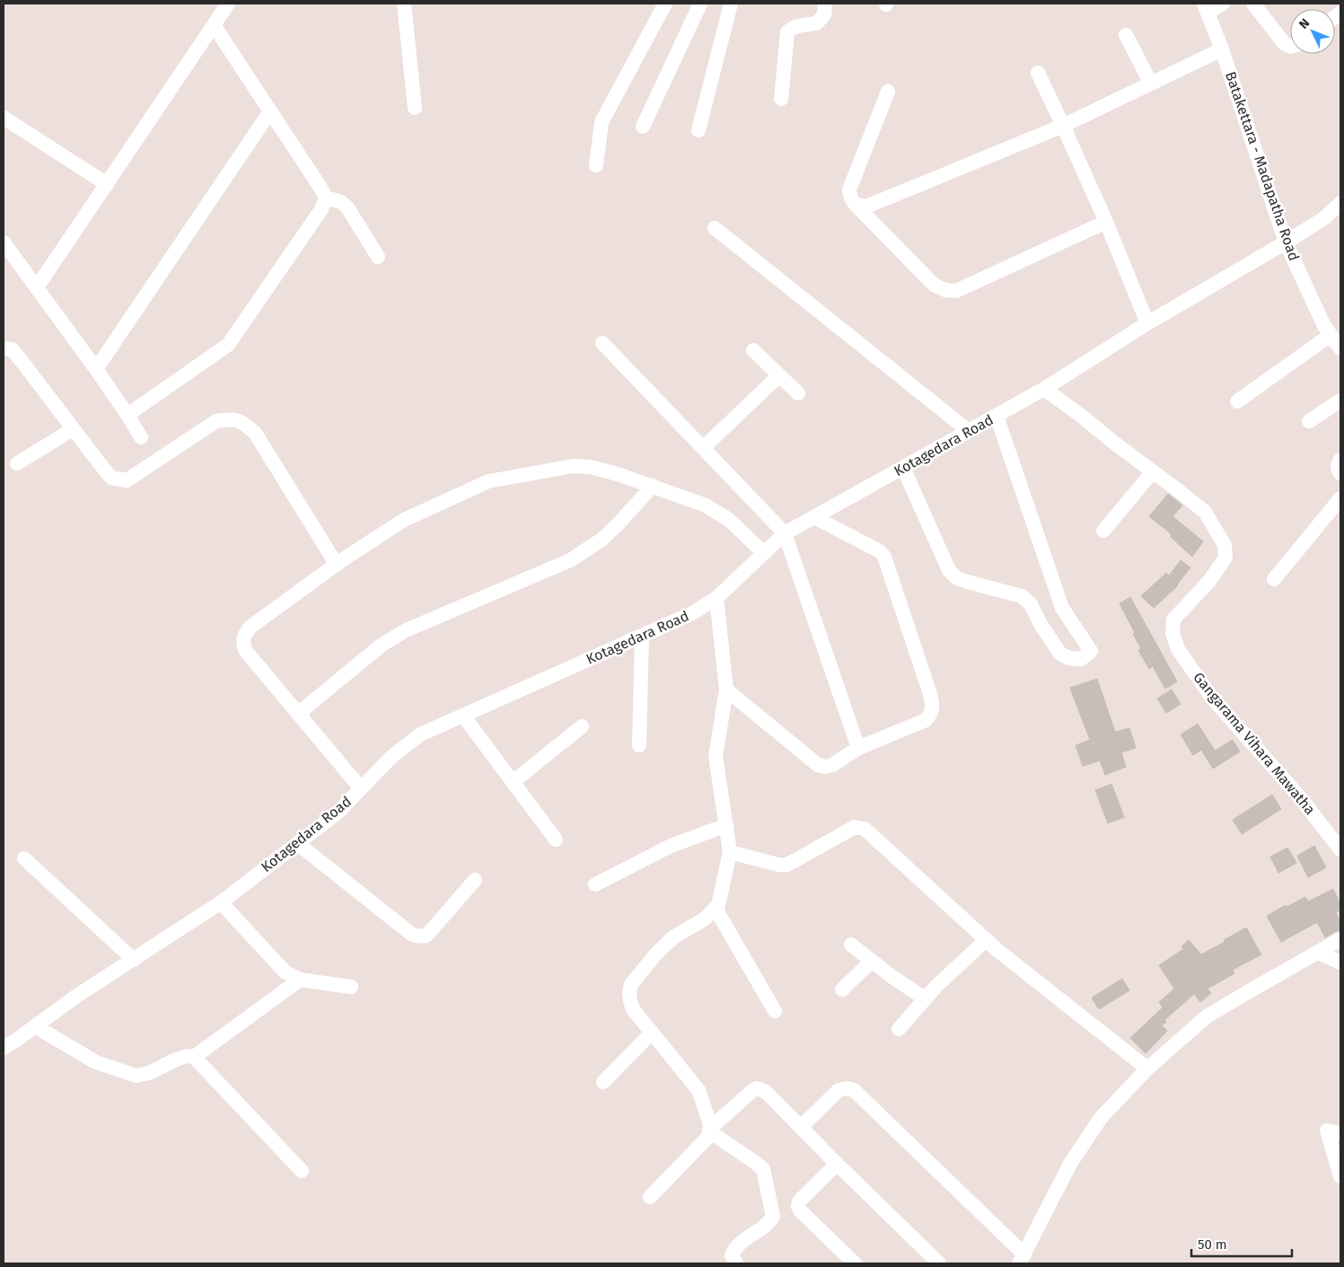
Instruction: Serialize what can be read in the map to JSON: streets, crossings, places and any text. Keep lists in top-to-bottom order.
{
  "streets": {
    "street": ["Batakettara - Madapatha Road", "Kotagedara Road", "Gangarama Vihara Mawatha"]
  },
  "crossings": [
    ["Batakettara - Madapatha Road", "Kotagedara Road"],
    ["Kotagedara Road", "Gangarama Vihara Mawatha"]
  ],
  "scale_bar": "50 m",
  "north": "top left"
}
